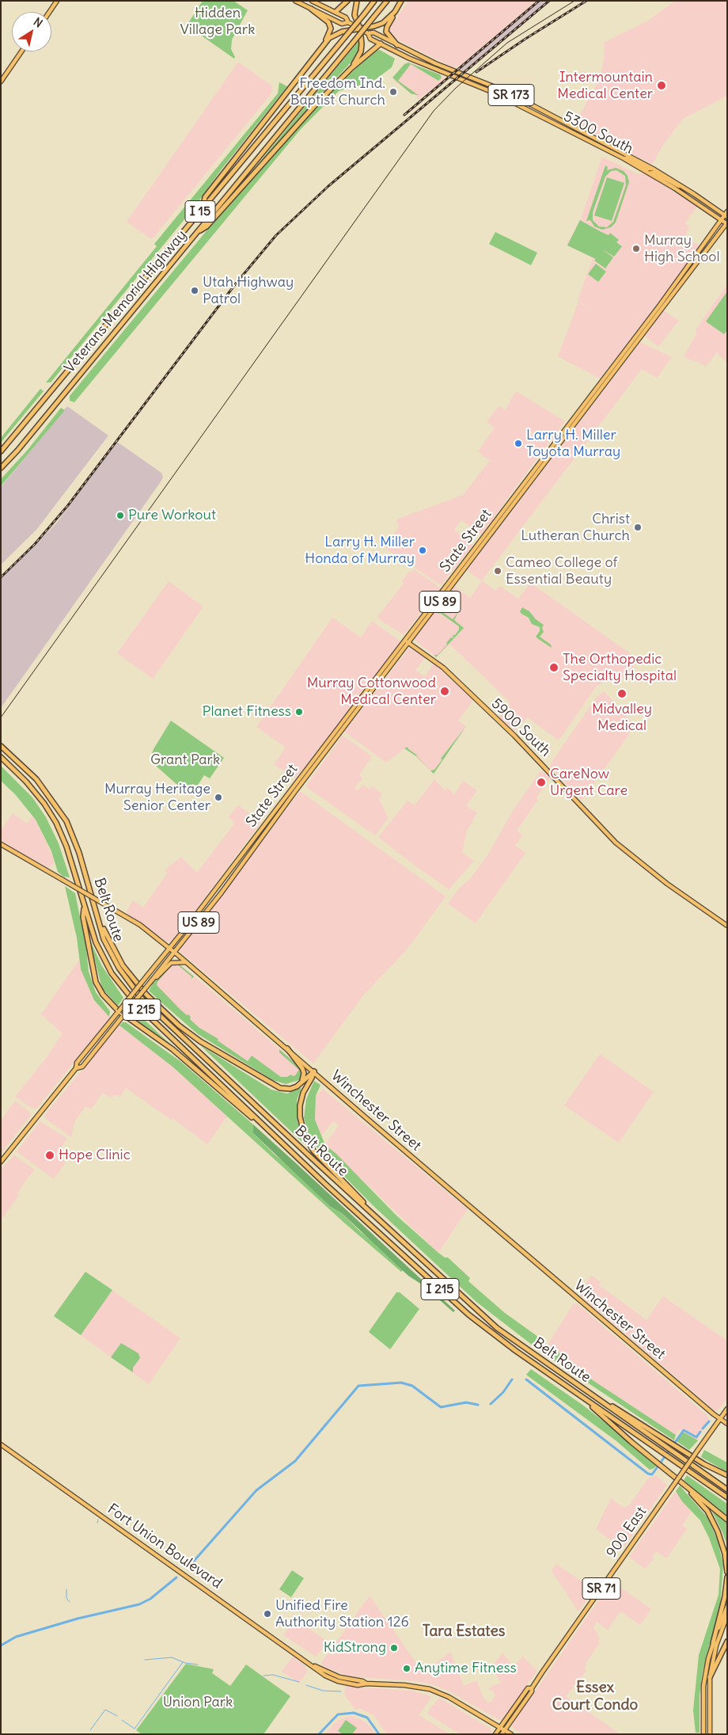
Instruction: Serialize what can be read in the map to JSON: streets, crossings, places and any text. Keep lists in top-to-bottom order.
{
  "streets": {
    "highway": [
      "I 15",
      "Veterans Memorial Highway",
      "Belt Route",
      "I 215"
    ],
    "main road": [
      "SR 173",
      "5300 South",
      "State Street",
      "US 89",
      "5900 South",
      "Winchester Street",
      "900 East",
      "Fort Union Boulevard",
      "SR 71"
    ]
  },
  "crossings": [
    ["5300 South", "State Street"],
    ["State Street", "5900 South"],
    ["State Street", "Winchester Street"],
    ["Winchester Street", "900 East"],
    ["900 East", "Fort Union Boulevard"]
  ],
  "districts": ["Tara Estates", "Essex Court Condo"],
  "parks": ["Hidden Village Park", "Grant Park", "Union Park"],
  "places": [
    "Intermountain Medical Center",
    "Freedom Ind. Baptist Church",
    "Murray High School",
    "Utah Highway Patrol",
    "Larry H. Miller Toyota Murray",
    "Pure Workout",
    "Christ Lutheran Church",
    "Larry H. Miller Honda of Murray",
    "Cameo College of Essential Beauty",
    "The Orthopedic Specialty Hospital",
    "Murray Cottonwood Medical Center",
    "Midvalley Medical",
    "Planet Fitness",
    "CareNow Urgent Care",
    "Murray Heritage Senior Center",
    "Hope Clinic",
    "Unified Fire Authority Station 126",
    "KidStrong",
    "Anytime Fitness"
  ],
  "north": "top right"
}
